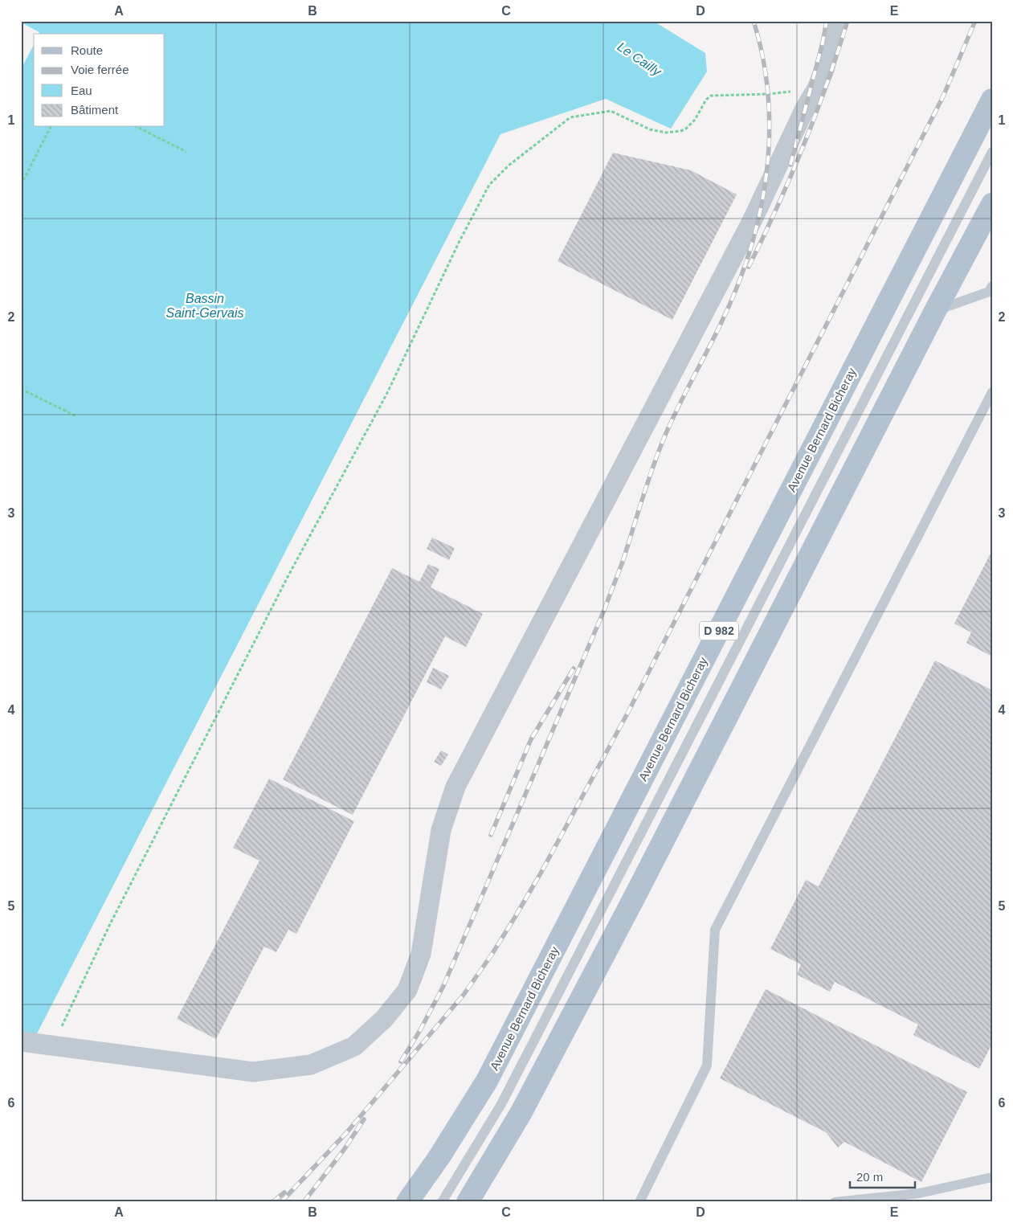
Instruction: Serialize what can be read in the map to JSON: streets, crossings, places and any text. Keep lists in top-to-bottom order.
{
  "streets": {
    "main road": ["Avenue Bernard Bicheray", "D 982"]
  },
  "water": ["Le Cailly", "Bassin Saint-Gervais"],
  "legend": [
    "Route",
    "Voie ferrée",
    "Eau",
    "Bâtiment"
  ],
  "scale_bar": "20 m",
  "grid": {
    "columns": [
      "A",
      "B",
      "C",
      "D",
      "E"
    ],
    "rows": [
      "1",
      "2",
      "3",
      "4",
      "5",
      "6"
    ]
  }
}
